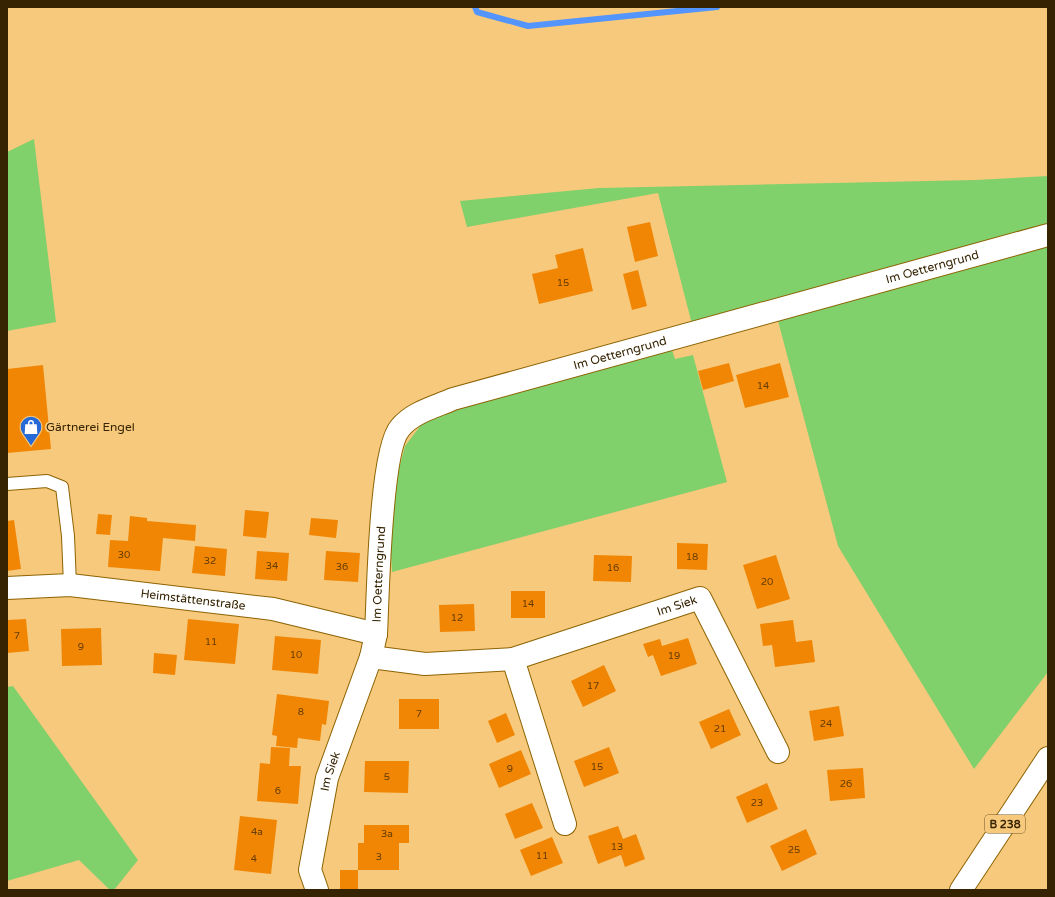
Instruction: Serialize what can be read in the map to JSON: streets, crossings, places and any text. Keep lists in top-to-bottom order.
{
  "streets": {
    "street": [
      "Im Oetterngrund",
      "Heimstättenstraße",
      "Im Siek",
      "B 238"
    ]
  },
  "crossings": [
    ["Im Oetterngrund", "Heimstättenstraße"],
    ["Im Oetterngrund", "Im Siek"],
    ["Heimstättenstraße", "Im Siek"]
  ],
  "places": {
    "shop": ["Gärtnerei Engel"]
  },
  "house_numbers": [
    "15",
    "14",
    "30",
    "18",
    "32",
    "34",
    "36",
    "16",
    "20",
    "14",
    "12",
    "7",
    "11",
    "9",
    "10",
    "19",
    "17",
    "8",
    "7",
    "24",
    "21",
    "15",
    "9",
    "5",
    "26",
    "6",
    "23",
    "4a",
    "3a",
    "13",
    "25",
    "11",
    "3",
    "4"
  ]
}
